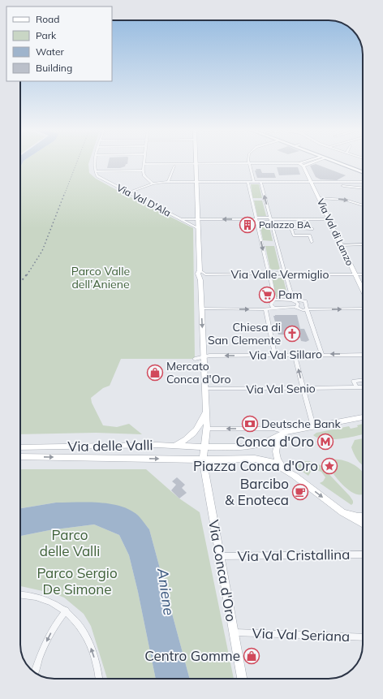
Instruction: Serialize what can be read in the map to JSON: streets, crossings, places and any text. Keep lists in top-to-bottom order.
{
  "streets": {
    "street": [
      "Via Val D'Ala",
      "Via Val di Lanzo",
      "Via Valle Vermiglio",
      "Via Val Sillaro",
      "Via Val Senio",
      "Via delle Valli",
      "Via Val Cristallina",
      "Via Conca d'Oro",
      "Via Val Seriana"
    ]
  },
  "crossings": [
    ["Via Val di Lanzo", "Via Valle Vermiglio"],
    ["Via delle Valli", "Via Conca d'Oro"],
    ["Via Val Cristallina", "Via Conca d'Oro"],
    ["Via Conca d'Oro", "Via Val Seriana"]
  ],
  "one_way": ["Via Val Sillaro"],
  "water": ["Aniene"],
  "parks": ["Parco Valle dell'Aniene", "Parco delle Valli", "Parco Sergio De Simone"],
  "places": {
    "building": ["Palazzo BA"],
    "supermarket": ["Pam"],
    "church": ["Chiesa di San Clemente"],
    "shop": ["Mercato Conca d'Oro", "Centro Gomme"],
    "bank": ["Deutsche Bank"],
    "metro station": ["Conca d'Oro"],
    "place": ["Piazza Conca d'Oro"],
    "cafe": ["Barcibo & Enoteca"]
  },
  "legend": [
    "Road",
    "Park",
    "Water",
    "Building"
  ]
}
